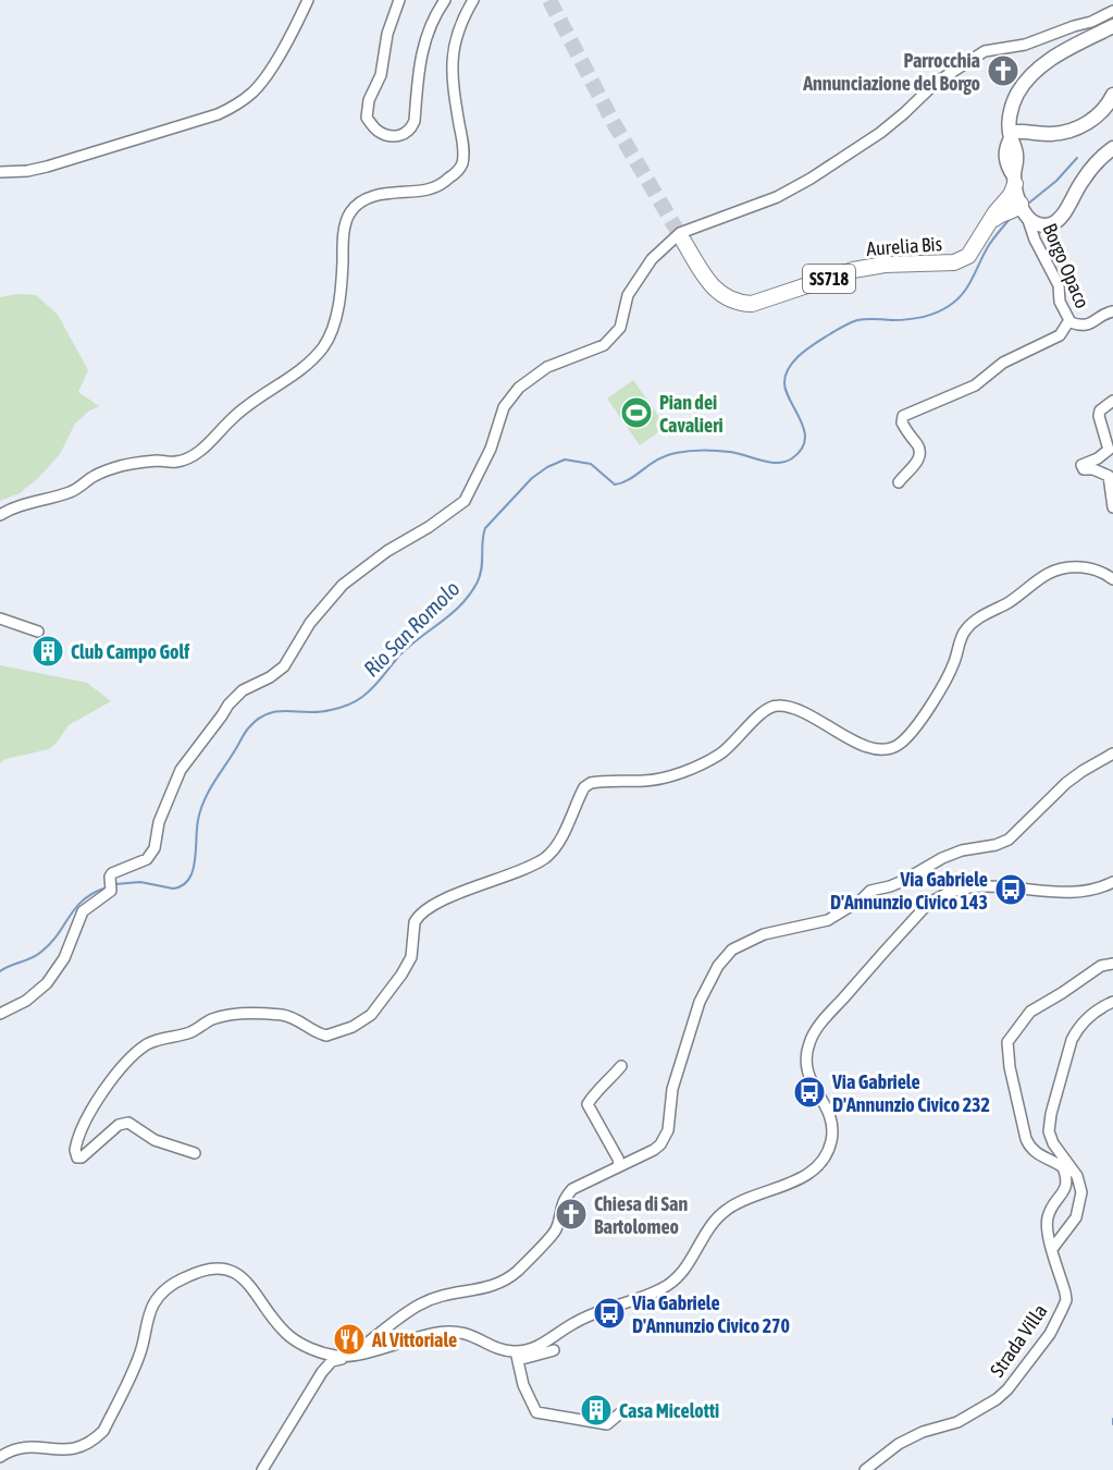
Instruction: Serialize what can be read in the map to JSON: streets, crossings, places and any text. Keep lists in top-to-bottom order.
{
  "streets": {
    "highway": ["Aurelia Bis", "SS718"],
    "street": ["Borgo Opaco", "Strada Villa"]
  },
  "crossings": [
    ["Aurelia Bis", "Borgo Opaco"]
  ],
  "water": ["Rio San Romolo"],
  "places": {
    "church": ["Parrocchia Annunciazione del Borgo", "Chiesa di San Bartolomeo"],
    "sports": ["Pian dei Cavalieri"],
    "building": ["Club Campo Golf", "Casa Micelotti"],
    "bus stop": ["Via Gabriele D'Annunzio Civico 143", "Via Gabriele D'Annunzio Civico 232", "Via Gabriele D'Annunzio Civico 270"],
    "restaurant": ["Al Vittoriale"]
  }
}
